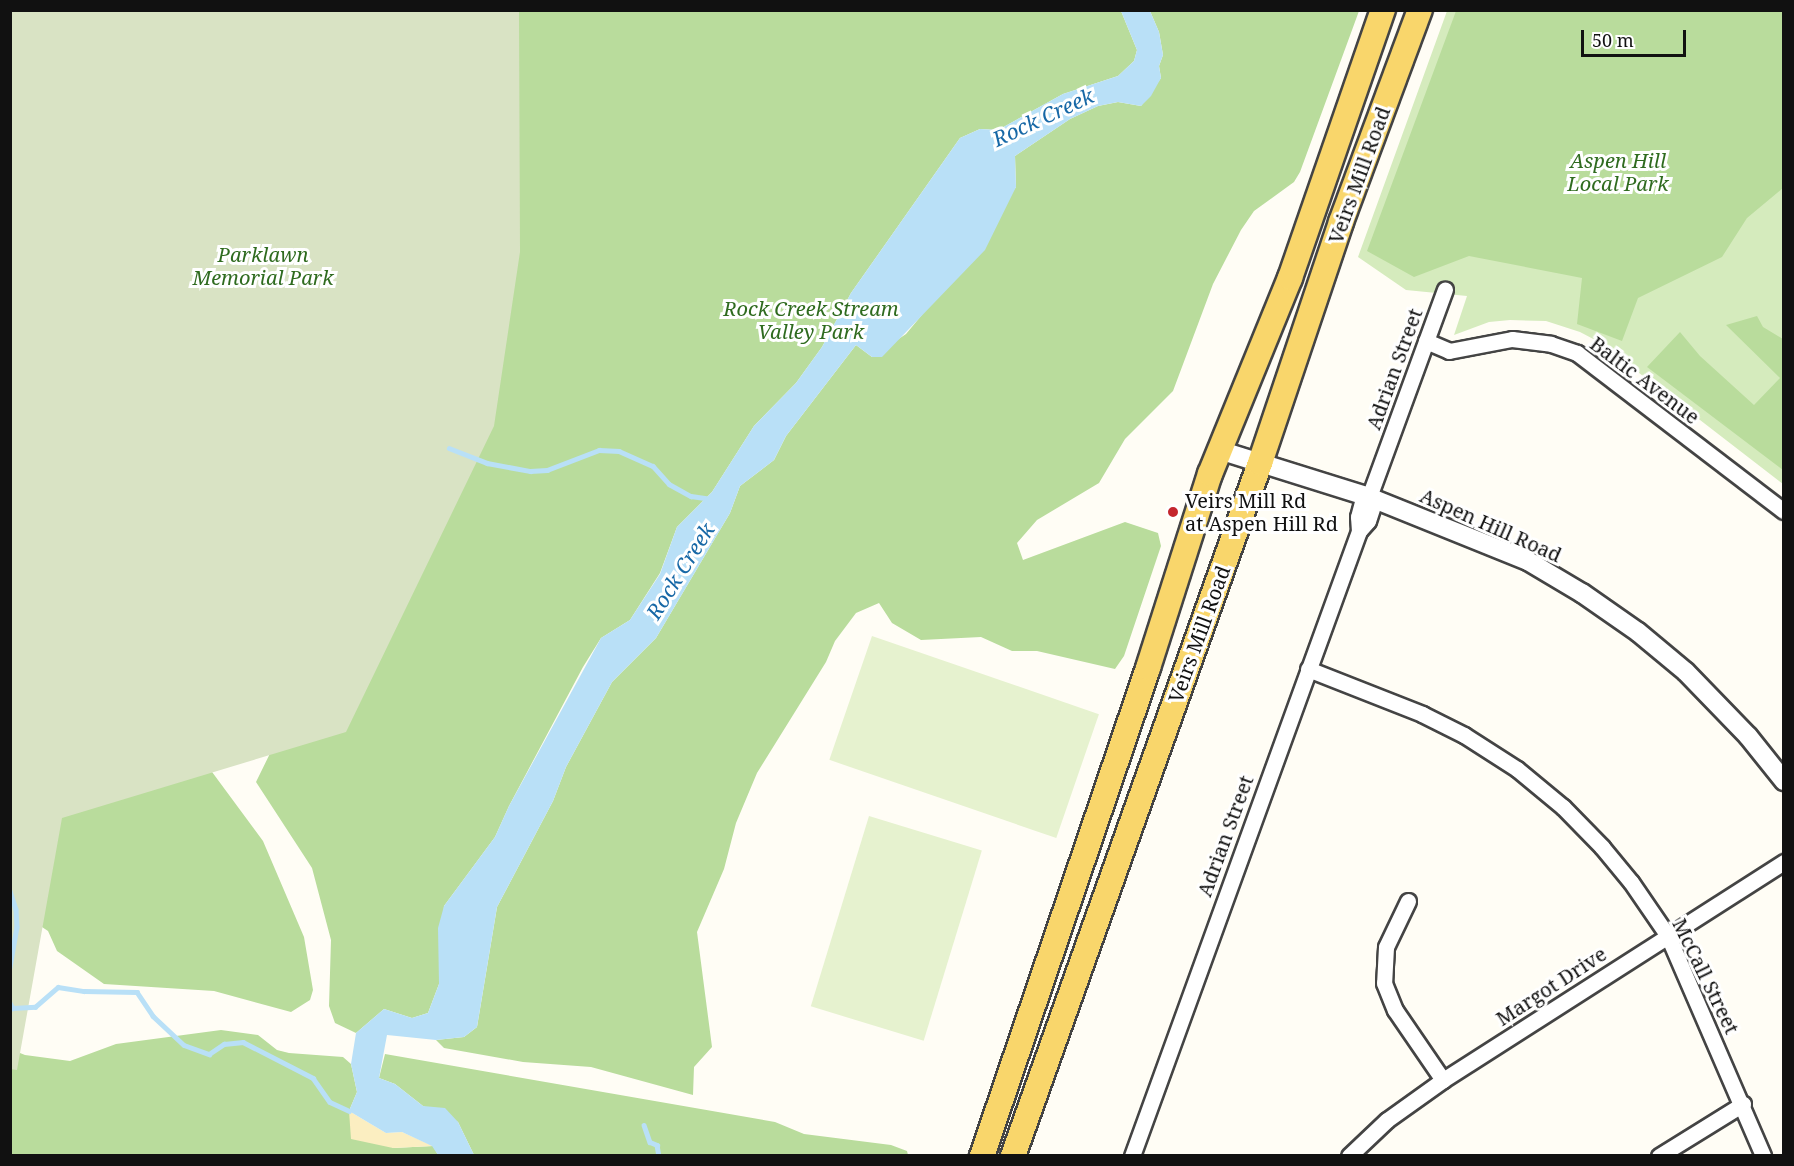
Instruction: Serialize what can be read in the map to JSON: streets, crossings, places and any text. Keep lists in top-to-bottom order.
{
  "streets": {
    "main road": ["Veirs Mill Road"],
    "street": [
      "Adrian Street",
      "Baltic Avenue",
      "Aspen Hill Road",
      "McCall Street",
      "Margot Drive"
    ]
  },
  "crossings": [
    ["Veirs Mill Road", "Aspen Hill Road"],
    ["Adrian Street", "Baltic Avenue"],
    ["Adrian Street", "Aspen Hill Road"],
    ["Adrian Street", "McCall Street"],
    ["McCall Street", "Margot Drive"]
  ],
  "water": ["Rock Creek"],
  "parks": ["Aspen Hill Local Park", "Parklawn Memorial Park", "Rock Creek Stream Valley Park"],
  "places": ["Veirs Mill Rd at Aspen Hill Rd"],
  "scale_bar": "50 m"
}
